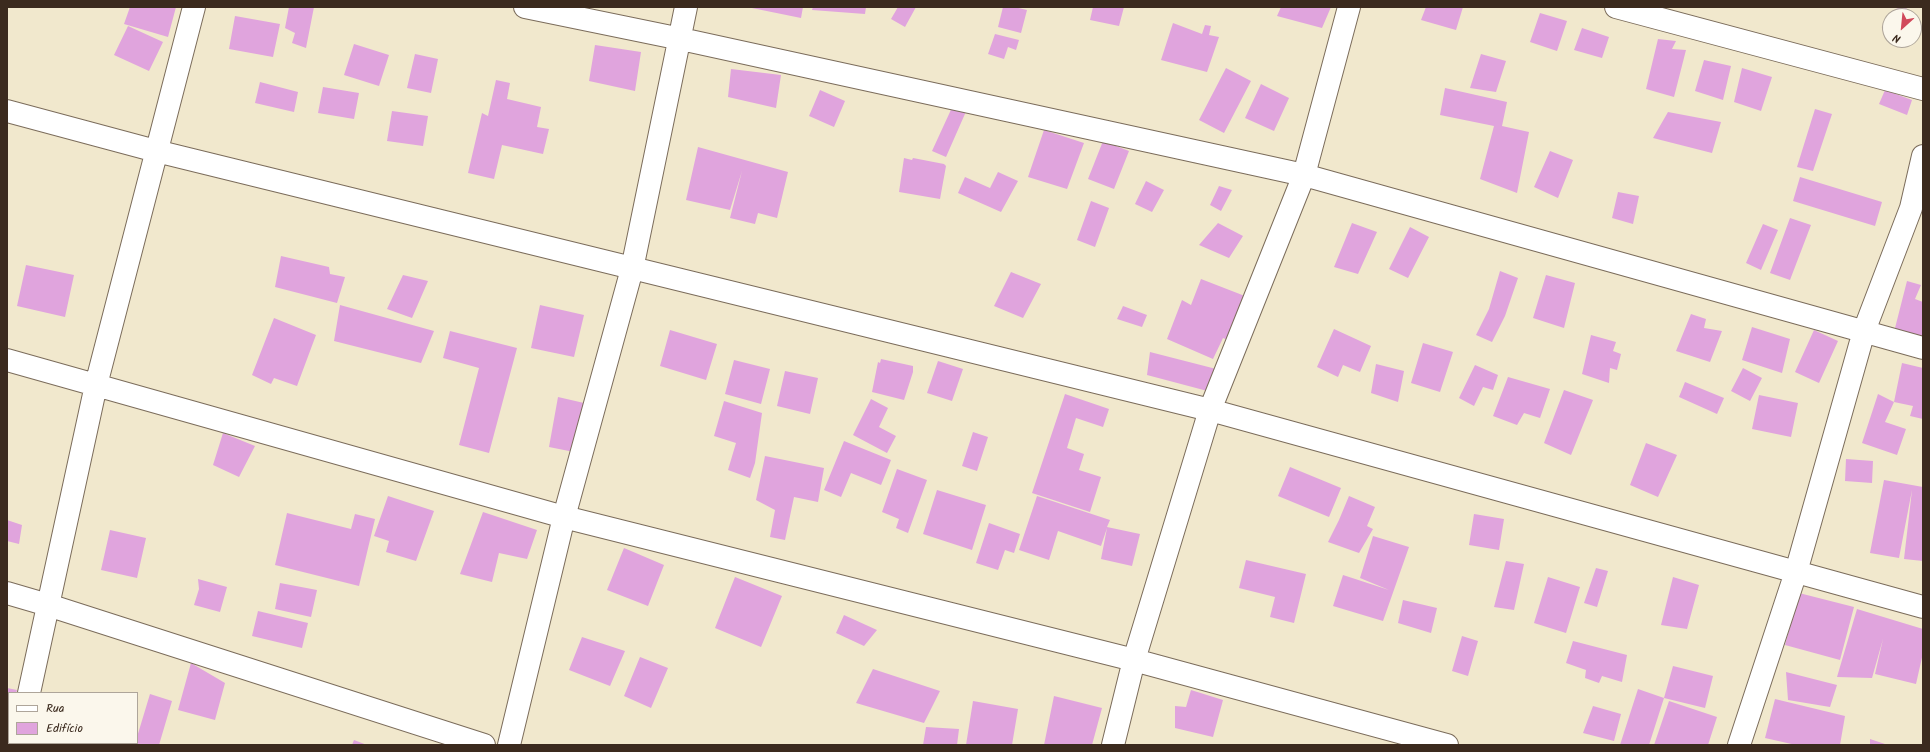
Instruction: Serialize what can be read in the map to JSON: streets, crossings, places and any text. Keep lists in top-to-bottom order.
{
  "legend": ["Rua", "Edifício"],
  "north": "bottom left"
}
